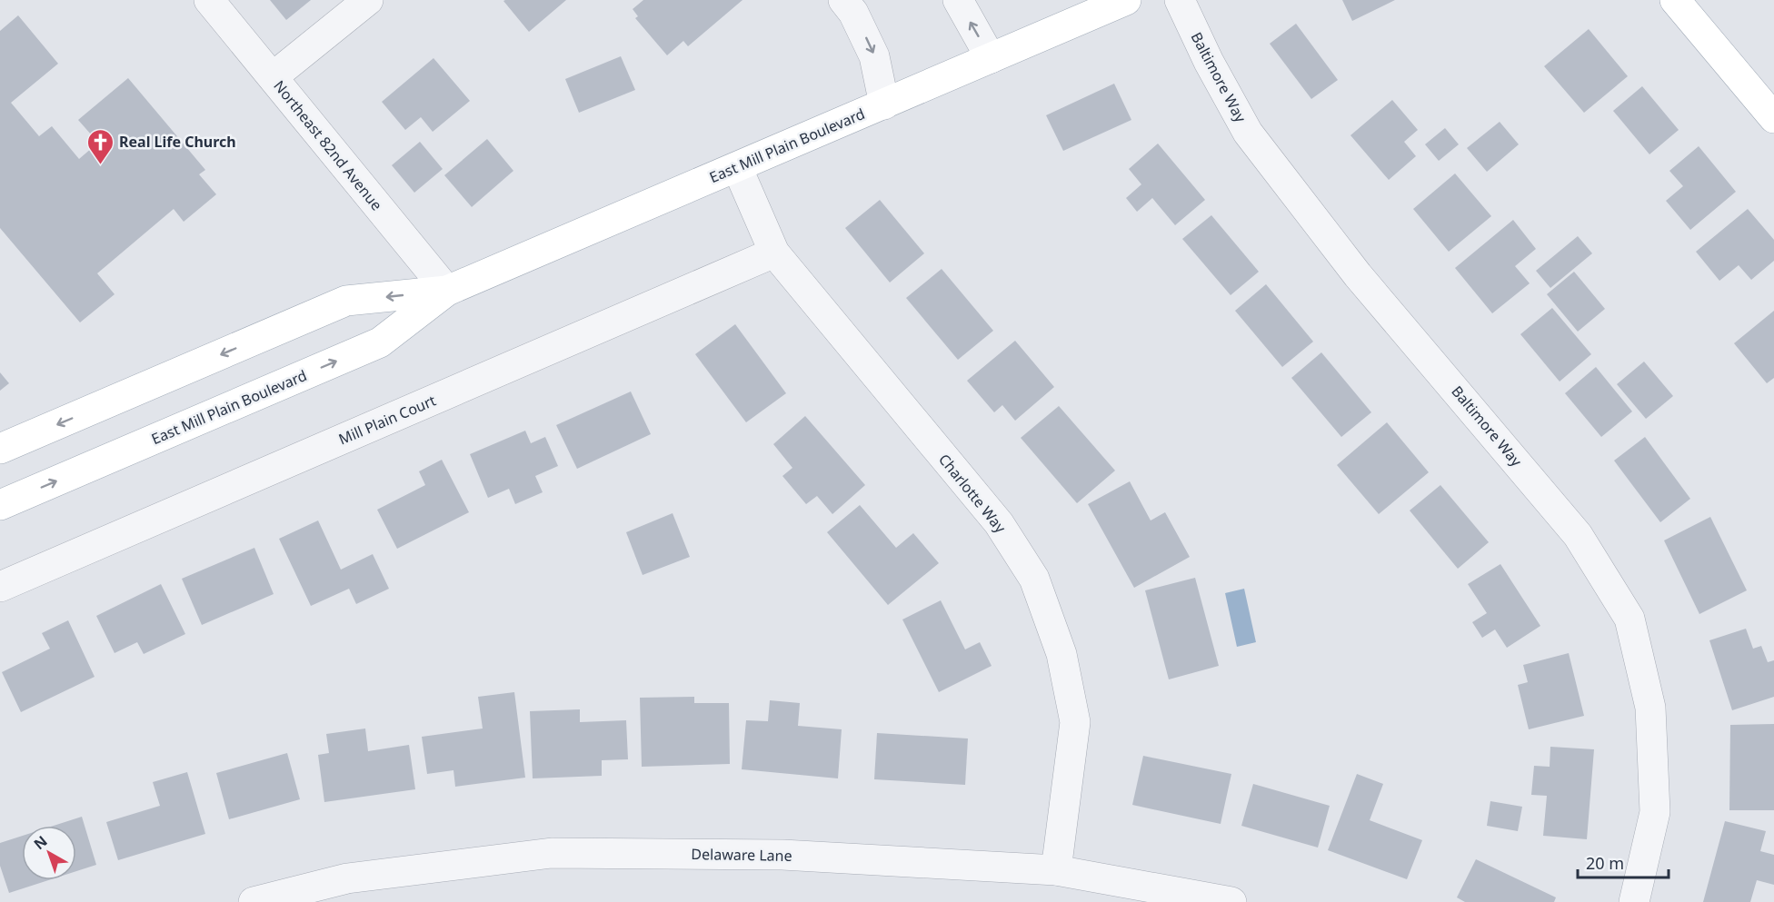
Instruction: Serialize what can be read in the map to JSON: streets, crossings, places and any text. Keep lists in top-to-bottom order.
{
  "streets": {
    "main road": ["East Mill Plain Boulevard"],
    "street": [
      "Baltimore Way",
      "Northeast 82nd Avenue",
      "Mill Plain Court",
      "Charlotte Way",
      "Delaware Lane"
    ]
  },
  "crossings": [
    ["Northeast 82nd Avenue", "East Mill Plain Boulevard"],
    ["East Mill Plain Boulevard", "Charlotte Way"],
    ["Mill Plain Court", "Charlotte Way"],
    ["Charlotte Way", "Delaware Lane"]
  ],
  "places": {
    "church": ["Real Life Church"]
  },
  "scale_bar": "20 m",
  "north": "top left"
}
